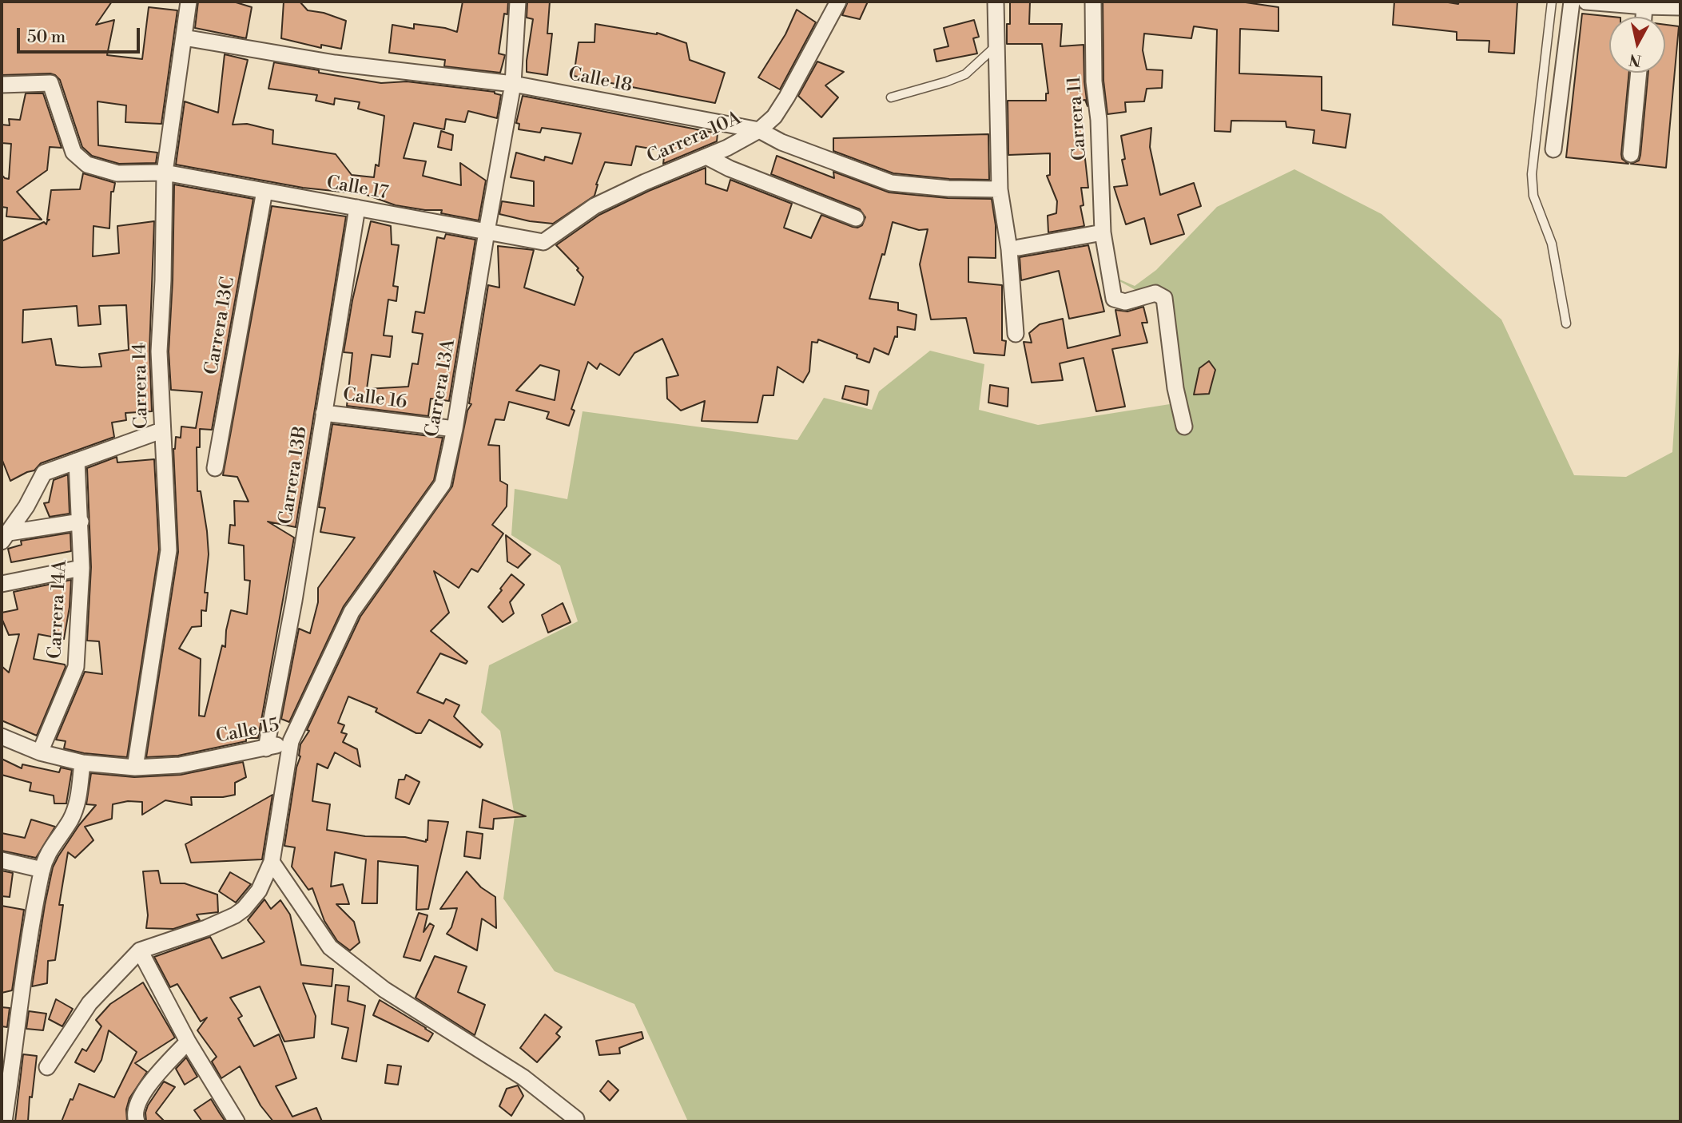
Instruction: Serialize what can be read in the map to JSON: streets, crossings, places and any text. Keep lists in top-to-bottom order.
{
  "streets": {
    "street": [
      "Calle 18",
      "Carrera 11",
      "Carrera 10A",
      "Calle 17",
      "Carrera 13C",
      "Carrera 14",
      "Carrera 13A",
      "Calle 16",
      "Carrera 13B",
      "Carrera 14A",
      "Calle 15"
    ]
  },
  "crossings": [
    ["Calle 18", "Carrera 10A"],
    ["Calle 18", "Carrera 14"],
    ["Calle 18", "Carrera 13A"],
    ["Carrera 10A", "Calle 17"],
    ["Calle 17", "Carrera 13C"],
    ["Calle 17", "Carrera 14"],
    ["Calle 17", "Carrera 13A"],
    ["Calle 17", "Carrera 13B"],
    ["Carrera 14", "Calle 15"],
    ["Carrera 13A", "Calle 16"],
    ["Carrera 13A", "Calle 15"],
    ["Calle 16", "Carrera 13B"],
    ["Carrera 13B", "Calle 15"],
    ["Carrera 14A", "Calle 15"]
  ],
  "scale_bar": "50 m",
  "north": "bottom"
}
